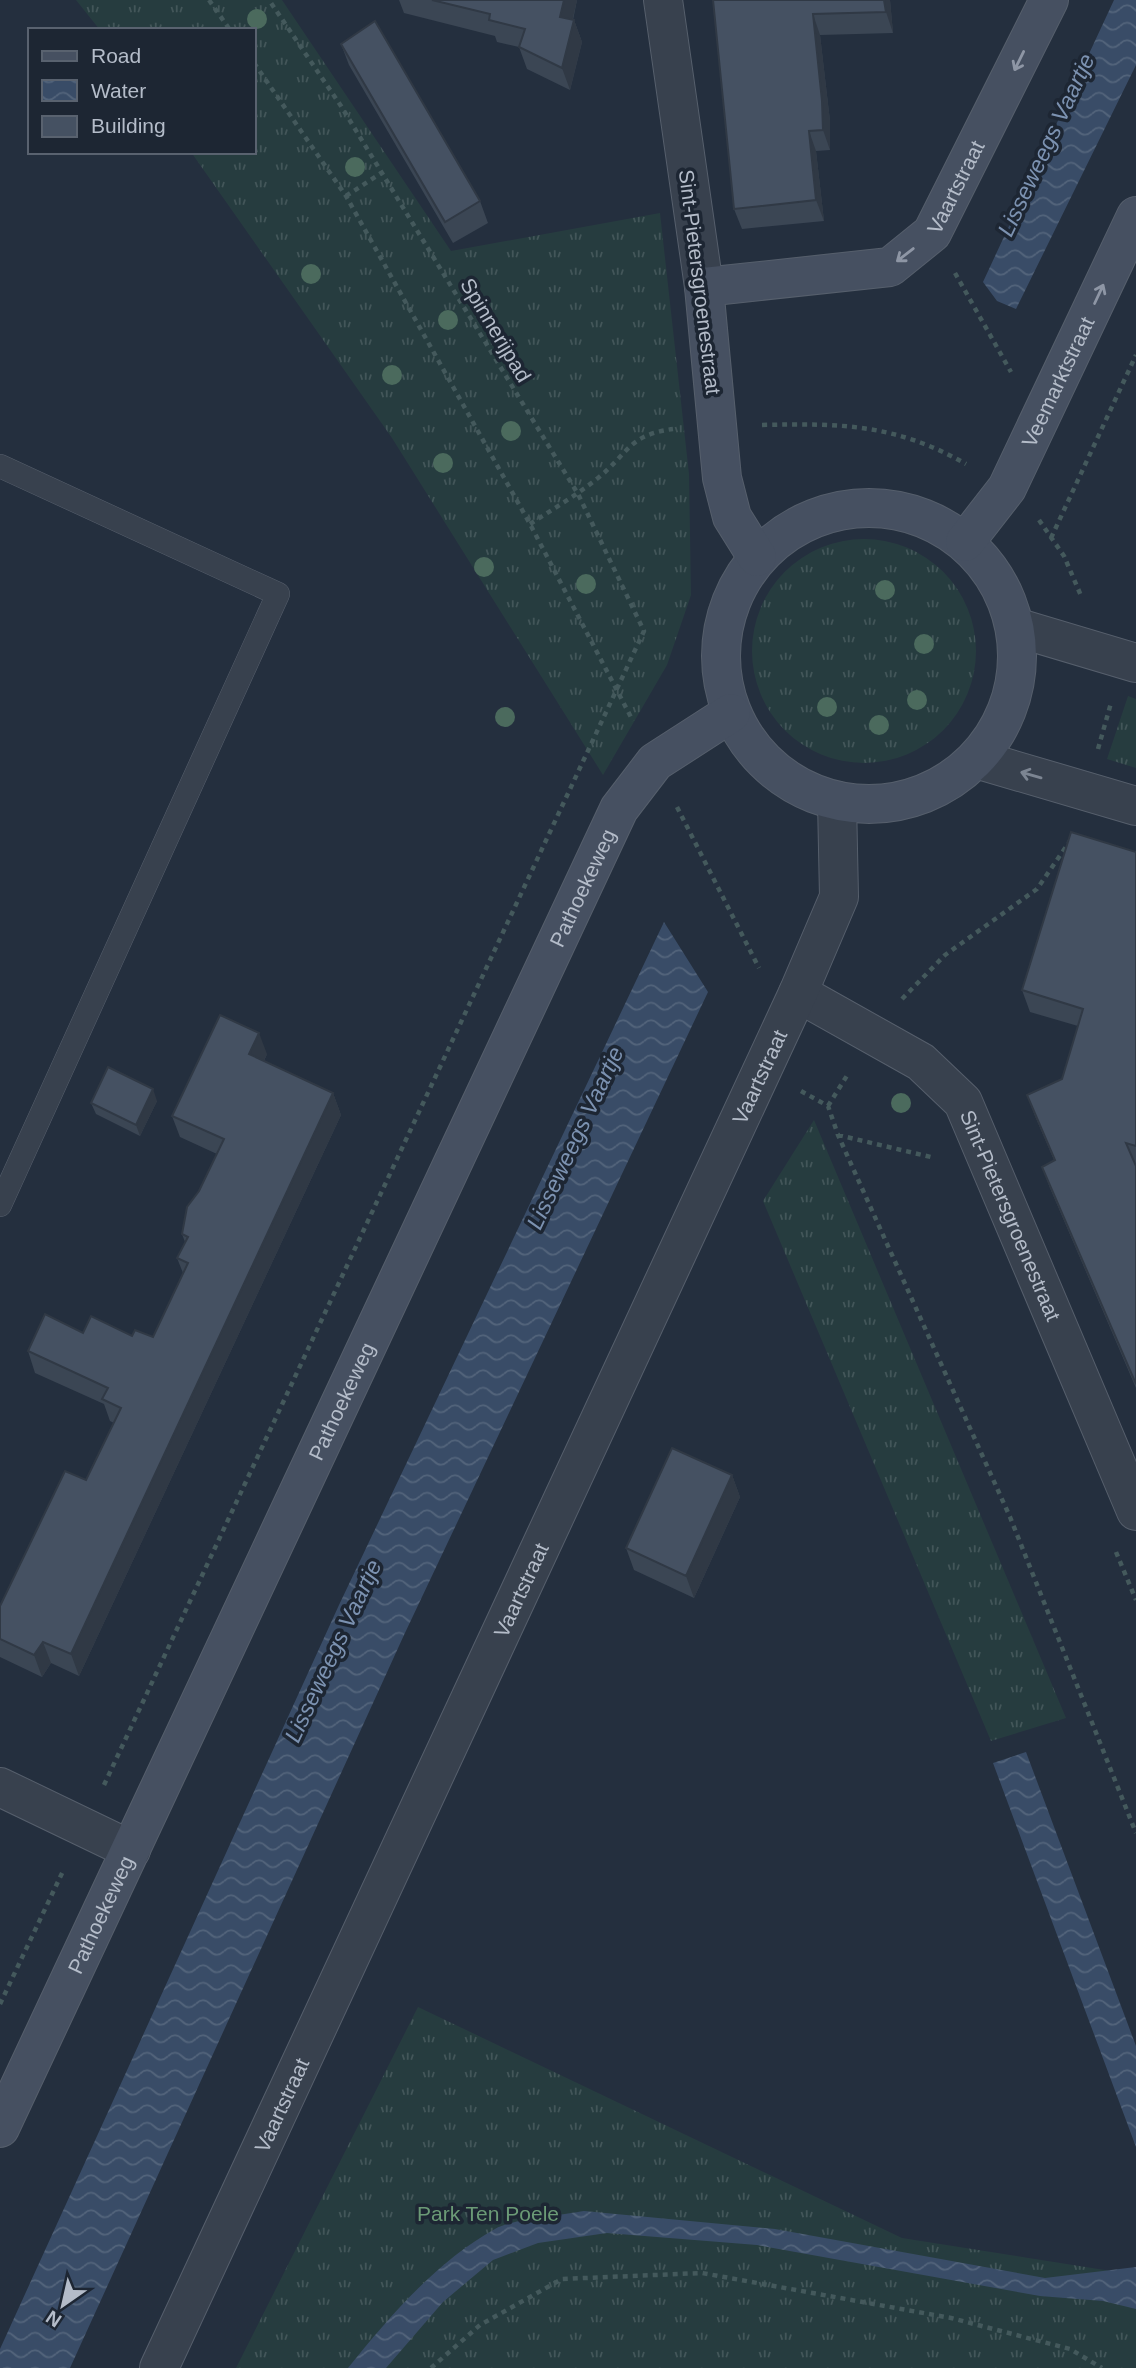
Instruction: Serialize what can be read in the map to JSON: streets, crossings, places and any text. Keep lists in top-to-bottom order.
{
  "streets": {
    "main road": [
      "Vaartstraat",
      "Sint-Pietersgroenestraat",
      "Veemarktstraat",
      "Pathoekeweg"
    ],
    "path": ["Spinnerijpad"]
  },
  "crossings": [
    ["Vaartstraat", "Sint-Pietersgroenestraat"]
  ],
  "one_way": ["Veemarktstraat"],
  "water": ["Lisseweegs Vaartje"],
  "parks": ["Park Ten Poele"],
  "legend": ["Road", "Water", "Building"],
  "north": "bottom left"
}
